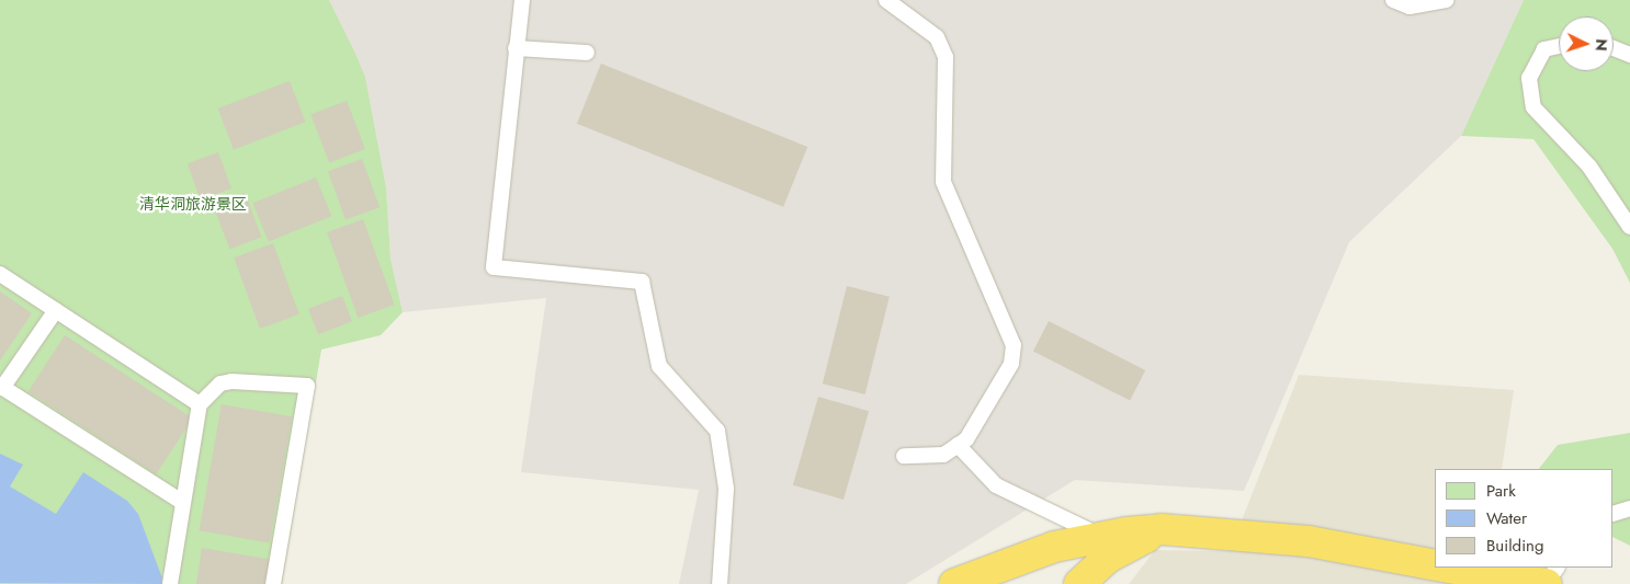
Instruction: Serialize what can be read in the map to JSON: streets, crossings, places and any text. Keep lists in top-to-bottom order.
{
  "parks": ["清华洞旅游景区"],
  "legend": ["Park", "Water", "Building"],
  "north": "right"
}
